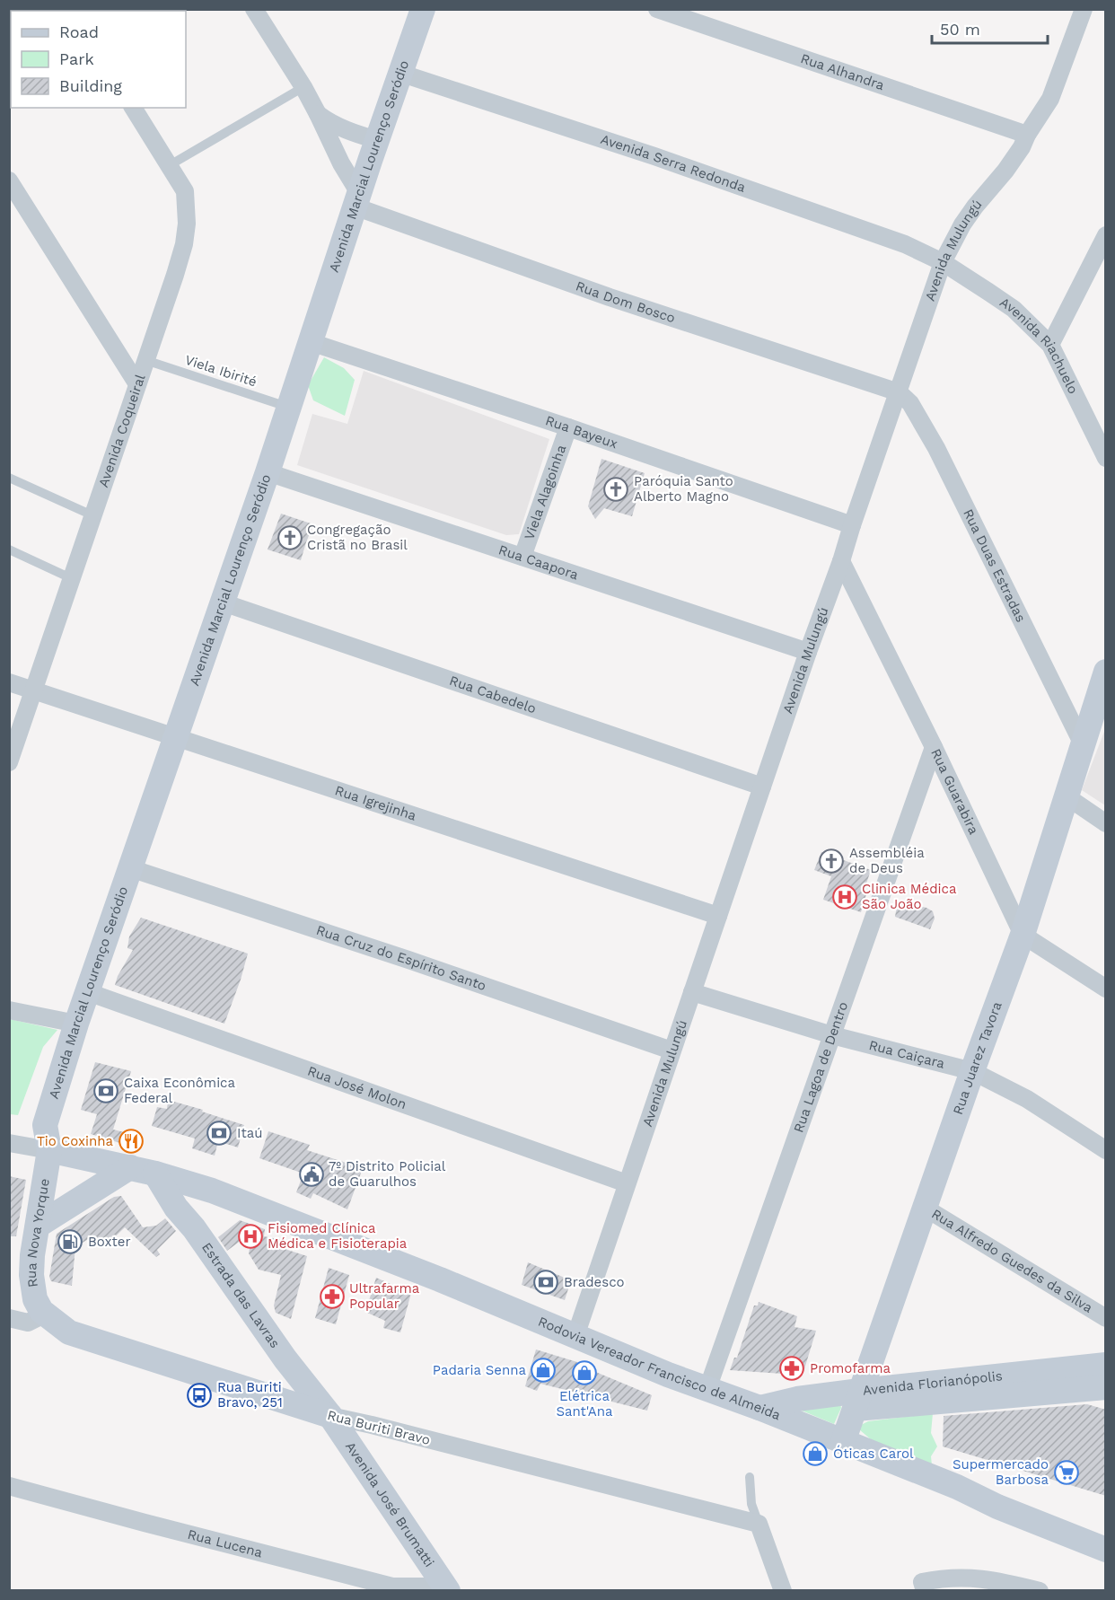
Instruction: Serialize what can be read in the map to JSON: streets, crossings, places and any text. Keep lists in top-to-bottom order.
{
  "streets": {
    "main road": [
      "Avenida Marcial Lourenço Seródio",
      "Rua Juarez Tavora",
      "Rua Nova Yorque",
      "Estrada das Lavras",
      "Rodovia Vereador Francisco de Almeida",
      "Avenida Florianópolis",
      "Rua Buriti Bravo",
      "Avenida José Brumatti"
    ],
    "street": [
      "Rua Alhandra",
      "Avenida Serra Redonda",
      "Avenida Mulungú",
      "Rua Dom Bosco",
      "Avenida Riachuelo",
      "Avenida Coqueiral",
      "Rua Bayeux",
      "Viela Alagoinha",
      "Rua Caapora",
      "Rua Duas Estradas",
      "Rua Cabedelo",
      "Rua Guarabira",
      "Rua Igrejinha",
      "Rua Cruz do Espírito Santo",
      "Rua Caiçara",
      "Rua Lagoa de Dentro",
      "Rua José Molon",
      "Rua Alfredo Guedes da Silva",
      "Rua Lucena"
    ],
    "lane": ["Viela Ibirité"]
  },
  "crossings": [
    ["Rua Alhandra", "Avenida Mulungú"],
    ["Avenida Serra Redonda", "Avenida Marcial Lourenço Seródio"],
    ["Avenida Serra Redonda", "Avenida Mulungú"],
    ["Avenida Serra Redonda", "Avenida Riachuelo"],
    ["Avenida Marcial Lourenço Seródio", "Rua Dom Bosco"],
    ["Avenida Marcial Lourenço Seródio", "Viela Ibirité"],
    ["Avenida Marcial Lourenço Seródio", "Rua Bayeux"],
    ["Avenida Marcial Lourenço Seródio", "Rua Caapora"],
    ["Avenida Marcial Lourenço Seródio", "Rua Cabedelo"],
    ["Avenida Marcial Lourenço Seródio", "Rua Igrejinha"],
    ["Avenida Marcial Lourenço Seródio", "Rua Cruz do Espírito Santo"],
    ["Avenida Marcial Lourenço Seródio", "Rua José Molon"],
    ["Avenida Marcial Lourenço Seródio", "Rua Nova Yorque"],
    ["Avenida Mulungú", "Rua Dom Bosco"],
    ["Avenida Mulungú", "Avenida Riachuelo"],
    ["Avenida Mulungú", "Rua Bayeux"],
    ["Avenida Mulungú", "Rua Caapora"],
    ["Avenida Mulungú", "Rua Duas Estradas"],
    ["Avenida Mulungú", "Rua Cabedelo"],
    ["Avenida Mulungú", "Rua Guarabira"],
    ["Avenida Mulungú", "Rua Igrejinha"],
    ["Avenida Mulungú", "Rua Cruz do Espírito Santo"],
    ["Avenida Mulungú", "Rua Caiçara"],
    ["Avenida Mulungú", "Rua José Molon"],
    ["Avenida Mulungú", "Rodovia Vereador Francisco de Almeida"],
    ["Rua Dom Bosco", "Rua Duas Estradas"],
    ["Viela Ibirité", "Avenida Coqueiral"],
    ["Avenida Coqueiral", "Rua Igrejinha"],
    ["Rua Bayeux", "Viela Alagoinha"],
    ["Viela Alagoinha", "Rua Caapora"],
    ["Rua Duas Estradas", "Rua Juarez Tavora"],
    ["Rua Guarabira", "Rua Juarez Tavora"],
    ["Rua Guarabira", "Rua Lagoa de Dentro"],
    ["Rua Caiçara", "Rua Juarez Tavora"],
    ["Rua Caiçara", "Rua Lagoa de Dentro"],
    ["Rua Juarez Tavora", "Rua Alfredo Guedes da Silva"],
    ["Rua Juarez Tavora", "Rodovia Vereador Francisco de Almeida"],
    ["Rua Juarez Tavora", "Avenida Florianópolis"],
    ["Rua Lagoa de Dentro", "Rodovia Vereador Francisco de Almeida"],
    ["Rua Nova Yorque", "Rua Buriti Bravo"],
    ["Estrada das Lavras", "Rodovia Vereador Francisco de Almeida"],
    ["Estrada das Lavras", "Rua Buriti Bravo"],
    ["Estrada das Lavras", "Avenida José Brumatti"],
    ["Rodovia Vereador Francisco de Almeida", "Avenida Florianópolis"],
    ["Rua Buriti Bravo", "Avenida José Brumatti"],
    ["Avenida José Brumatti", "Rua Lucena"]
  ],
  "places": {
    "church": ["Paróquia Santo Alberto Magno", "Congregação Cristã no Brasil", "Assembléia de Deus"],
    "hospital": ["Clinica Médica São João", "Fisiomed Clínica Médica e Fisioterapia"],
    "bank": ["Caixa Econômica Federal", "Itaú", "Bradesco"],
    "restaurant": ["Tio Coxinha"],
    "public building": ["7º Distrito Policial de Guarulhos"],
    "fuel station": ["Boxter"],
    "pharmacy": ["Ultrafarma Popular", "Promofarma"],
    "shop": ["Padaria Senna", "Elétrica Sant'Ana", "Óticas Carol"],
    "bus stop": ["Rua Buriti Bravo, 251"],
    "supermarket": ["Supermercado Barbosa"]
  },
  "legend": ["Road", "Park", "Building"],
  "scale_bar": "50 m"
}
